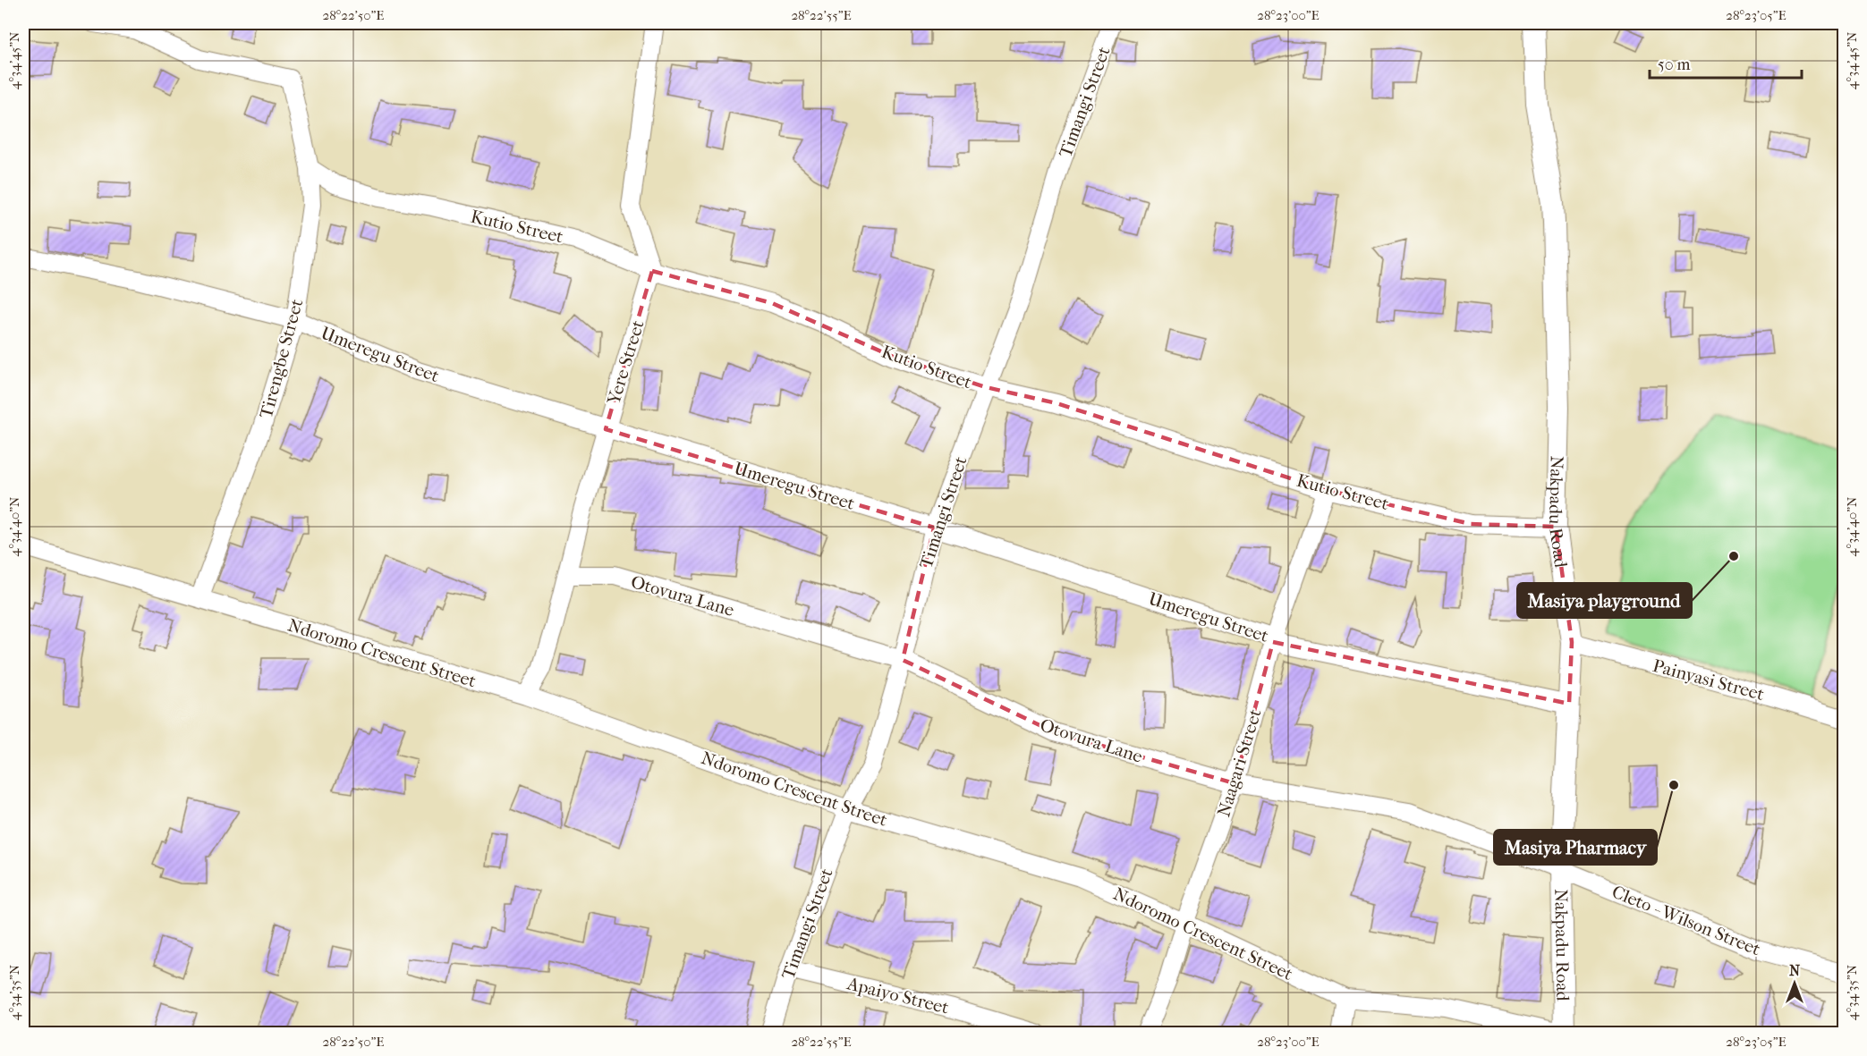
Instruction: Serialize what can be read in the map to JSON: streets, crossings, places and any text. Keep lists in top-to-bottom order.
{
  "streets": {
    "street": [
      "Timangi Street",
      "Kutio Street",
      "Umeregu Street",
      "Tirengbe Street",
      "Yere Street",
      "Nakpadu Road",
      "Otovura Lane",
      "Ndoromo Crescent Street",
      "Painyasi Street",
      "Naagari Street",
      "Cleto - Wilson Street",
      "Apaiyo Street"
    ]
  },
  "crossings": [
    ["Timangi Street", "Kutio Street"],
    ["Timangi Street", "Umeregu Street"],
    ["Timangi Street", "Otovura Lane"],
    ["Timangi Street", "Ndoromo Crescent Street"],
    ["Timangi Street", "Apaiyo Street"],
    ["Kutio Street", "Tirengbe Street"],
    ["Kutio Street", "Yere Street"],
    ["Kutio Street", "Nakpadu Road"],
    ["Kutio Street", "Naagari Street"],
    ["Umeregu Street", "Tirengbe Street"],
    ["Umeregu Street", "Yere Street"],
    ["Umeregu Street", "Nakpadu Road"],
    ["Umeregu Street", "Naagari Street"],
    ["Tirengbe Street", "Ndoromo Crescent Street"],
    ["Yere Street", "Otovura Lane"],
    ["Yere Street", "Ndoromo Crescent Street"],
    ["Nakpadu Road", "Otovura Lane"],
    ["Nakpadu Road", "Ndoromo Crescent Street"],
    ["Nakpadu Road", "Painyasi Street"],
    ["Nakpadu Road", "Cleto - Wilson Street"],
    ["Otovura Lane", "Naagari Street"],
    ["Otovura Lane", "Cleto - Wilson Street"],
    ["Ndoromo Crescent Street", "Naagari Street"]
  ],
  "places": ["Masiya playground", "Masiya Pharmacy"],
  "scale_bar": "50 m",
  "north": "top",
  "coordinates": [
    "28°22'50\"E",
    "28°22'55\"E",
    "28°23'00\"E",
    "28°23'05\"E",
    "4°34'45\"N",
    "4°34'40\"N",
    "4°34'35\"N"
  ]
}
